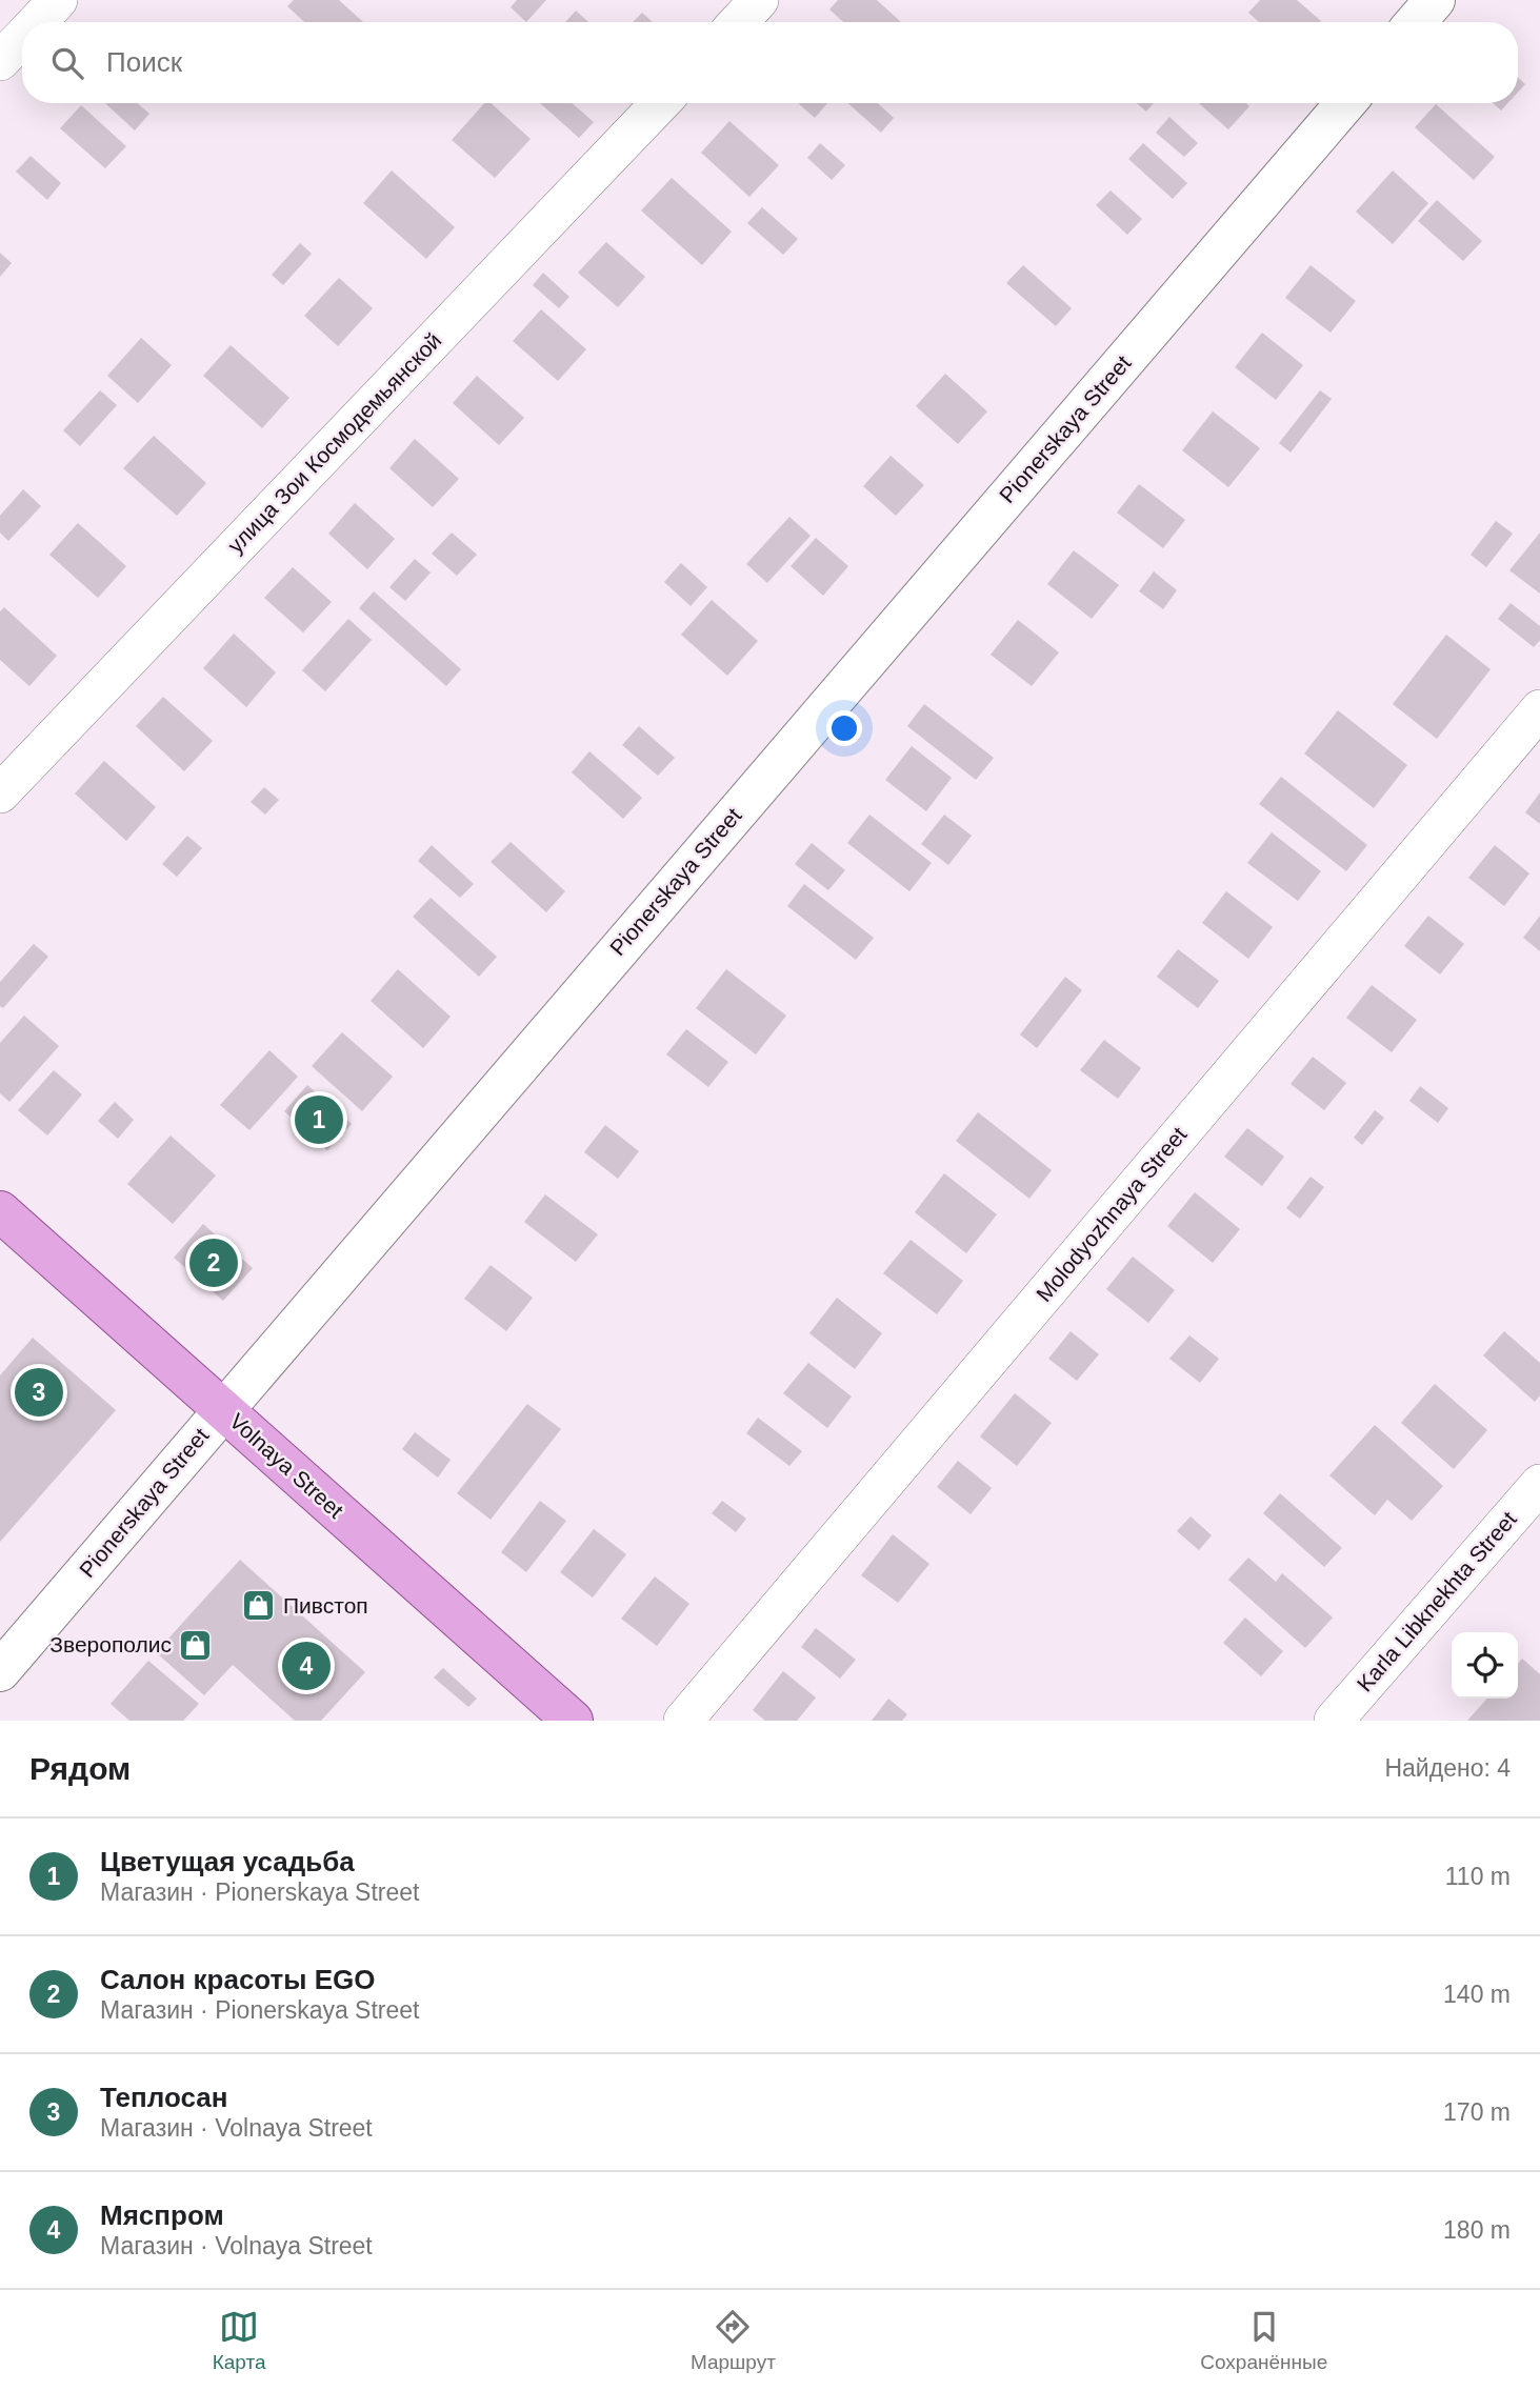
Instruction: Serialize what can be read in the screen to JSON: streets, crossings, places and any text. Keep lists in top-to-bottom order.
{
  "streets": {
    "main road": ["Volnaya Street"],
    "street": [
      "Pionerskaya Street",
      "улица Зои Космодемьянской",
      "Molodyozhnaya Street",
      "Karla Libknekhta Street"
    ]
  },
  "crossings": [
    ["Pionerskaya Street", "Volnaya Street"]
  ],
  "places": {
    "shop": ["Пивстоп", "Зверополис"]
  },
  "page": {
    "search": "Поиск",
    "pins": [
      "1",
      "2",
      "3",
      "4"
    ],
    "heading": ["Рядом", "Найдено: 4"],
    "list": [
      {
        "mark": "1",
        "name": "Цветущая усадьба",
        "note": "Магазин · Pionerskaya Street",
        "value": "110 m"
      },
      {
        "mark": "2",
        "name": "Салон красоты EGO",
        "note": "Магазин · Pionerskaya Street",
        "value": "140 m"
      },
      {
        "mark": "3",
        "name": "Теплосан",
        "note": "Магазин · Volnaya Street",
        "value": "170 m"
      },
      {
        "mark": "4",
        "name": "Мяспром",
        "note": "Магазин · Volnaya Street",
        "value": "180 m"
      }
    ],
    "nav": ["Карта", "Маршрут", "Сохранённые"]
  }
}
